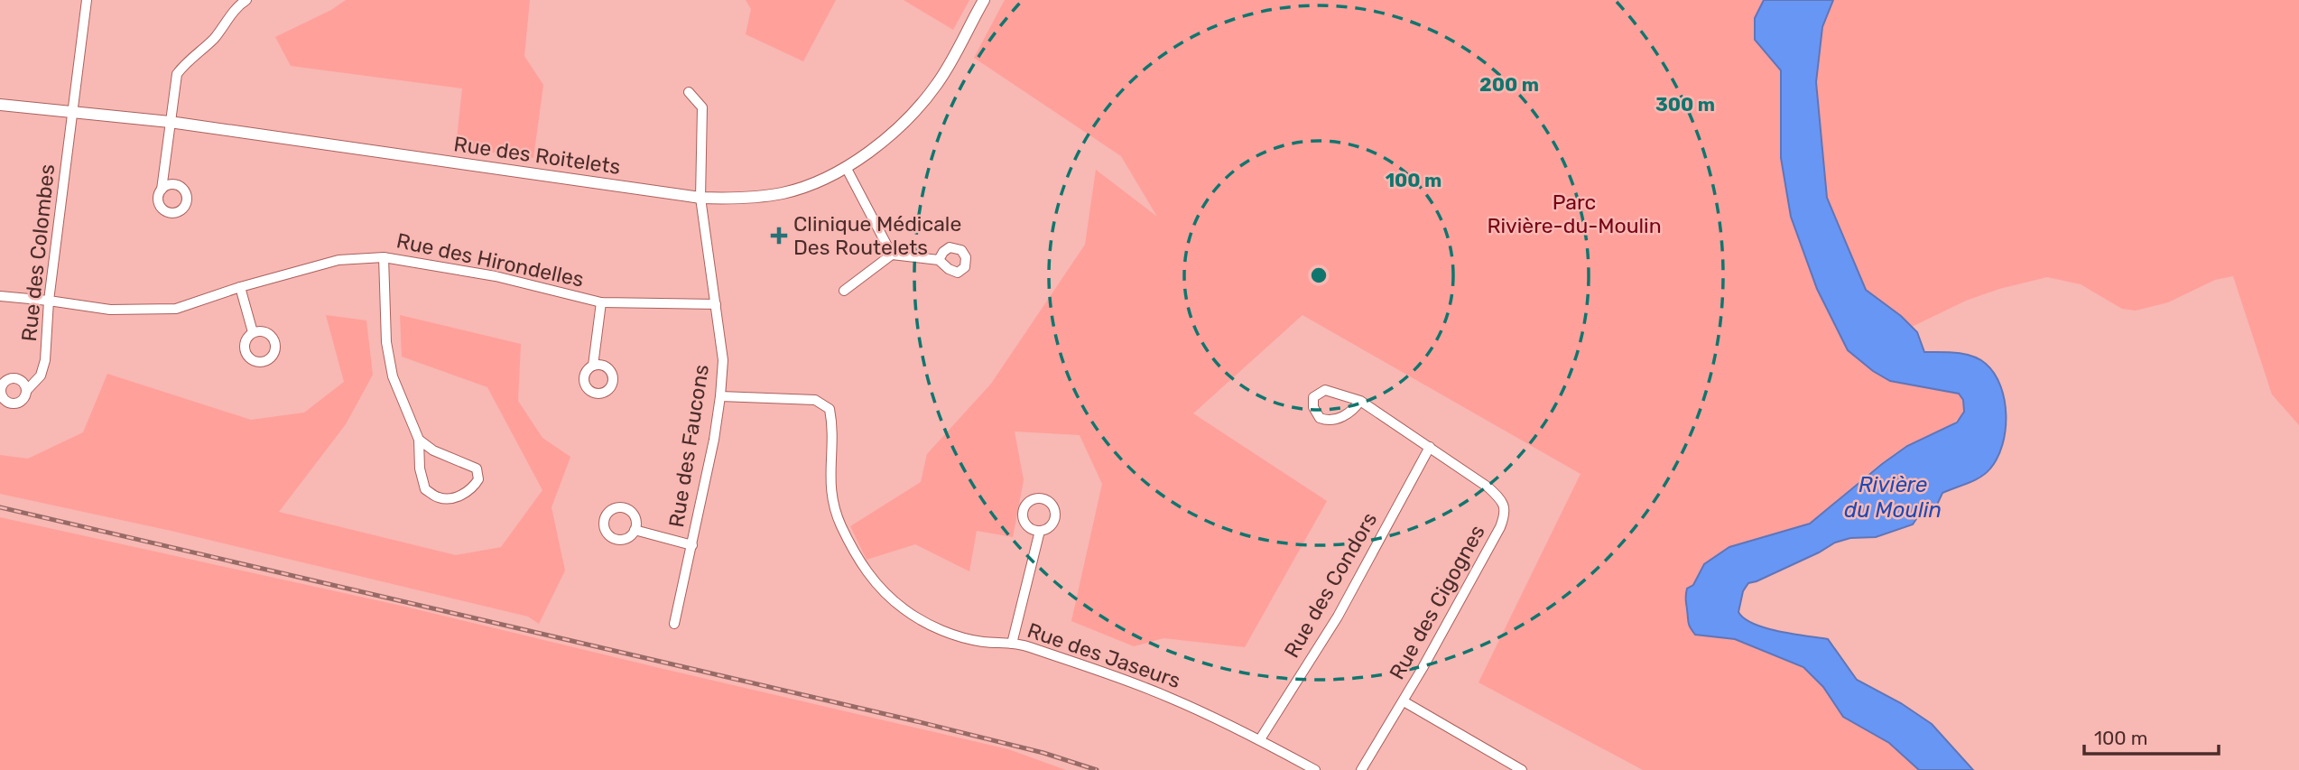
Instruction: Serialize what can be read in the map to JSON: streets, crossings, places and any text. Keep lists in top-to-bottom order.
{
  "streets": {
    "street": [
      "Rue des Roitelets",
      "Rue des Colombes",
      "Rue des Hirondelles",
      "Rue des Faucons",
      "Rue des Condors",
      "Rue des Cigognes",
      "Rue des Jaseurs"
    ]
  },
  "crossings": [
    ["Rue des Roitelets", "Rue des Colombes"],
    ["Rue des Roitelets", "Rue des Faucons"],
    ["Rue des Colombes", "Rue des Hirondelles"],
    ["Rue des Hirondelles", "Rue des Faucons"],
    ["Rue des Faucons", "Rue des Jaseurs"],
    ["Rue des Condors", "Rue des Cigognes"],
    ["Rue des Condors", "Rue des Jaseurs"]
  ],
  "water": ["Rivière du Moulin"],
  "parks": ["Parc Rivière-du-Moulin"],
  "places": {
    "health": ["Clinique Médicale Des Routelets"]
  },
  "scale_bar": "100 m",
  "rings": ["200 m", "300 m", "100 m"]
}
